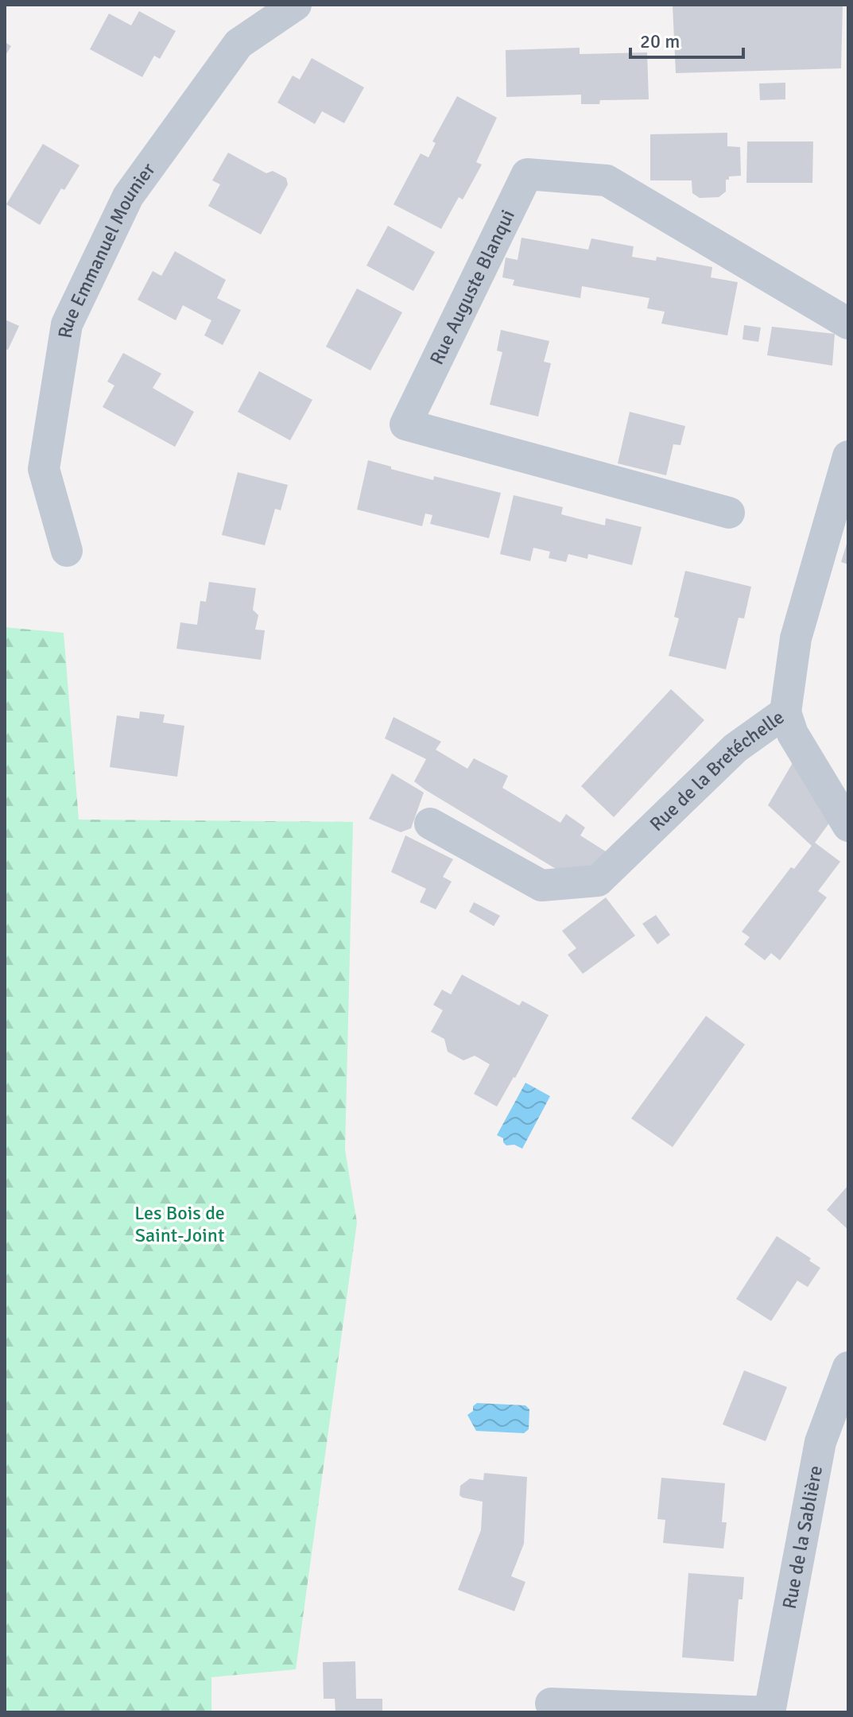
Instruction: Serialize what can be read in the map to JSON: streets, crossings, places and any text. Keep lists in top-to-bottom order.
{
  "streets": {
    "street": [
      "Rue Emmanuel Mounier",
      "Rue Auguste Blanqui",
      "Rue de la Bretéchelle",
      "Rue de la Sablière"
    ]
  },
  "parks": ["Les Bois de Saint-Joint"],
  "scale_bar": "20 m"
}
